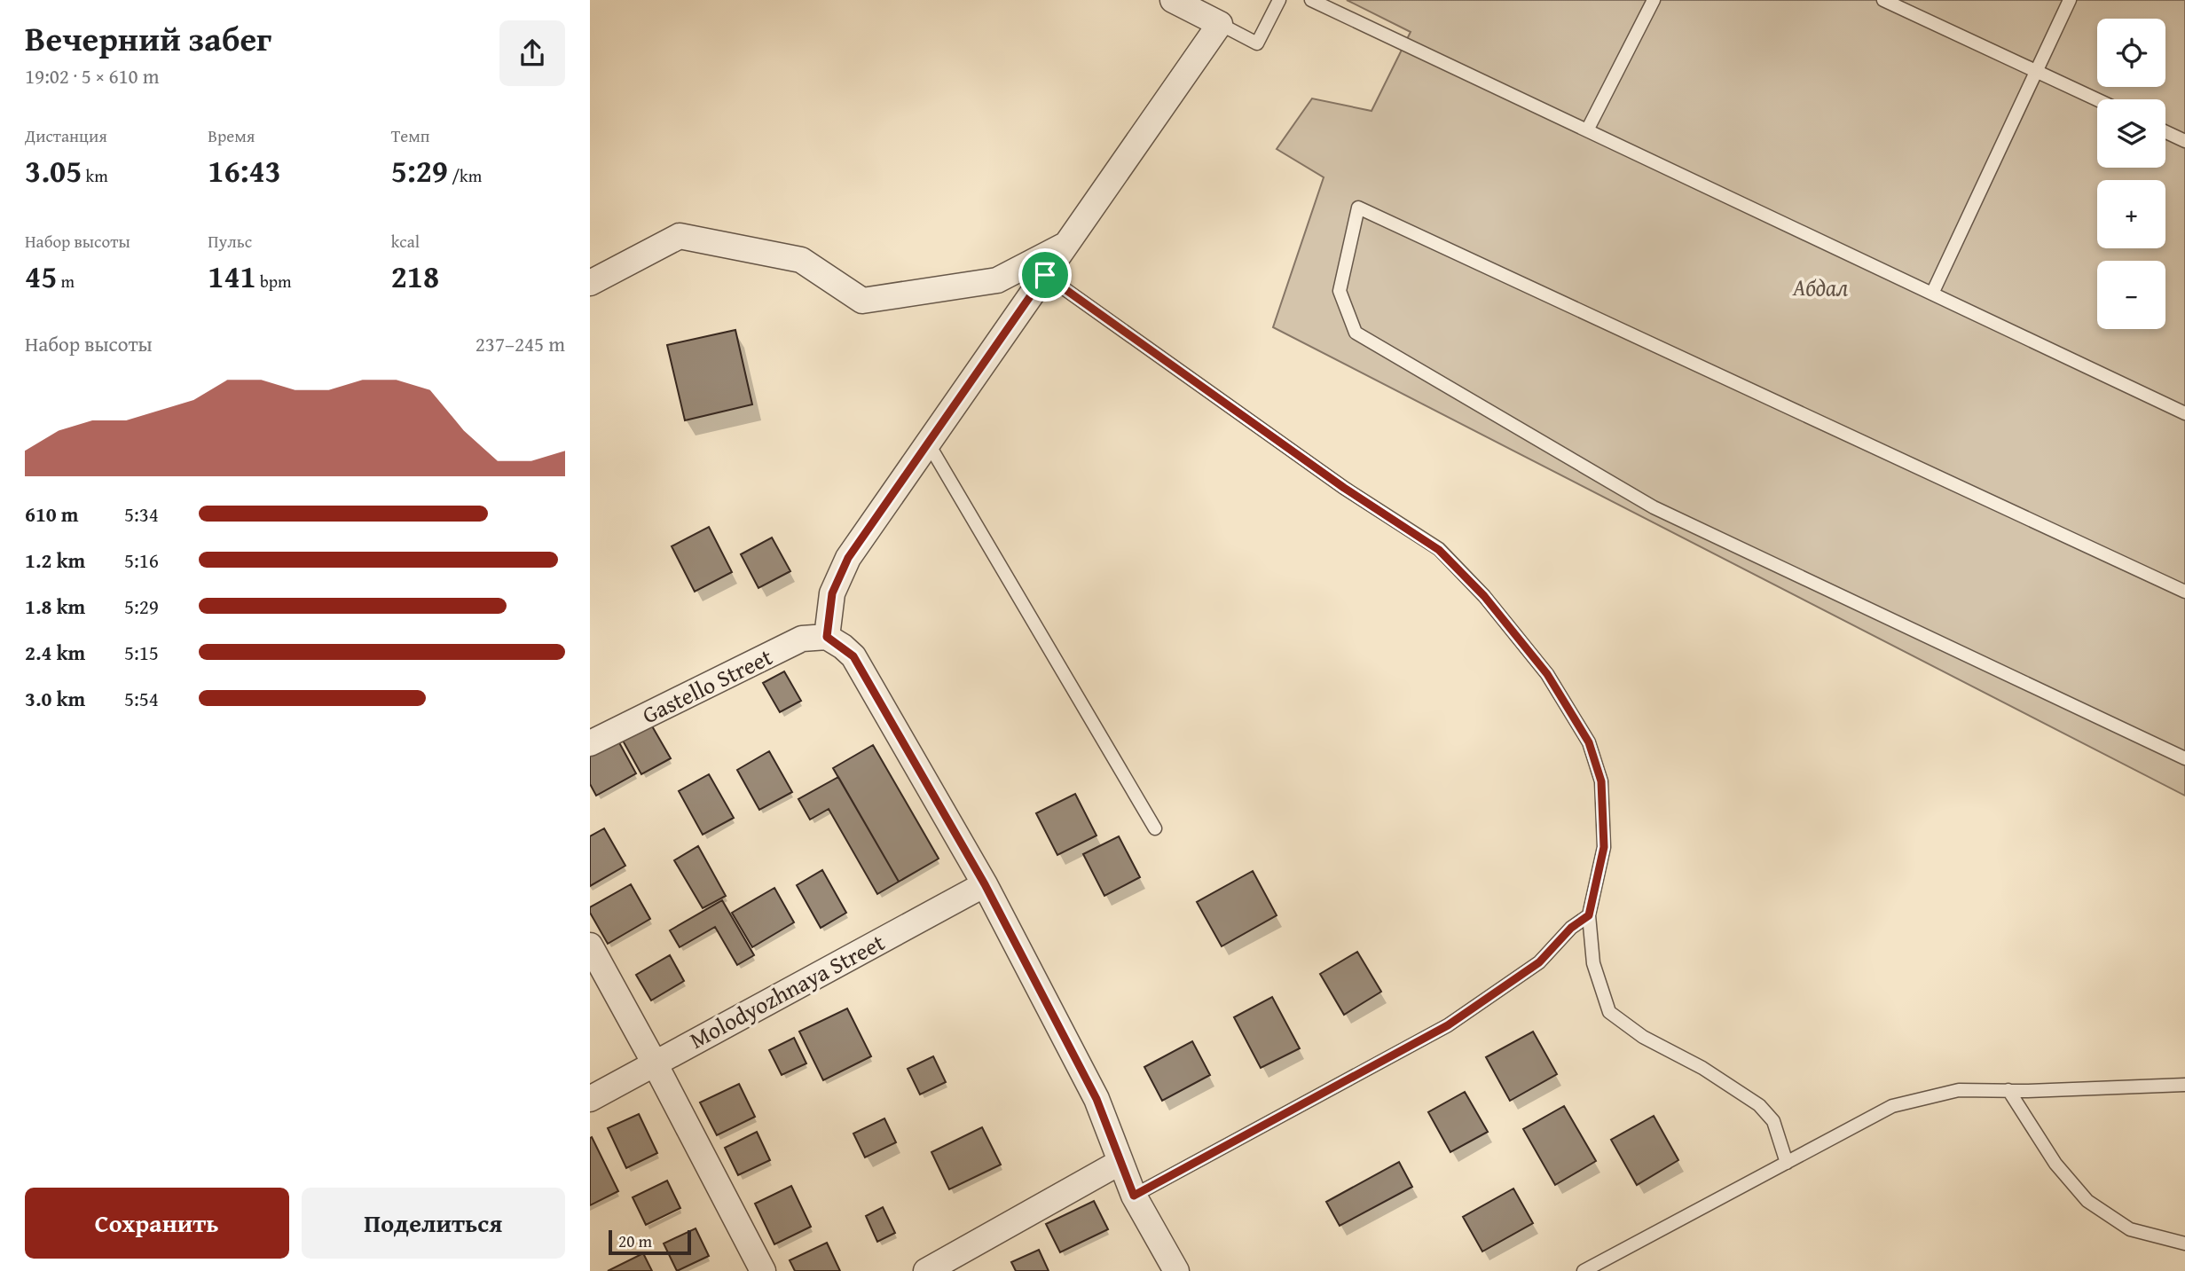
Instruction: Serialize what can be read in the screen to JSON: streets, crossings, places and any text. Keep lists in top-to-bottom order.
{
  "streets": {
    "street": ["Gastello Street", "Molodyozhnaya Street"]
  },
  "parks": ["Абдал"],
  "scale_bar": "20 m",
  "page": {
    "heading": ["Вечерний забег", "19:02 · 5 × 610 m"],
    "map_buttons": ["+", "−"],
    "stats": [
      ["Дистанция", "3.05 km"],
      ["Время", "16:43"],
      ["Темп", "5:29 /km"],
      ["Набор высоты", "45 m"],
      ["Пульс", "141 bpm"],
      ["kcal", "218"]
    ],
    "chart": ["Набор высоты", "237–245 m"],
    "list": [
      {
        "name": "610 m",
        "note": "5:34"
      },
      {
        "name": "1.2 km",
        "note": "5:16"
      },
      {
        "name": "1.8 km",
        "note": "5:29"
      },
      {
        "name": "2.4 km",
        "note": "5:15"
      },
      {
        "name": "3.0 km",
        "note": "5:54"
      }
    ],
    "buttons": ["Сохранить", "Поделиться"],
    "scale": "20 m"
  }
}
